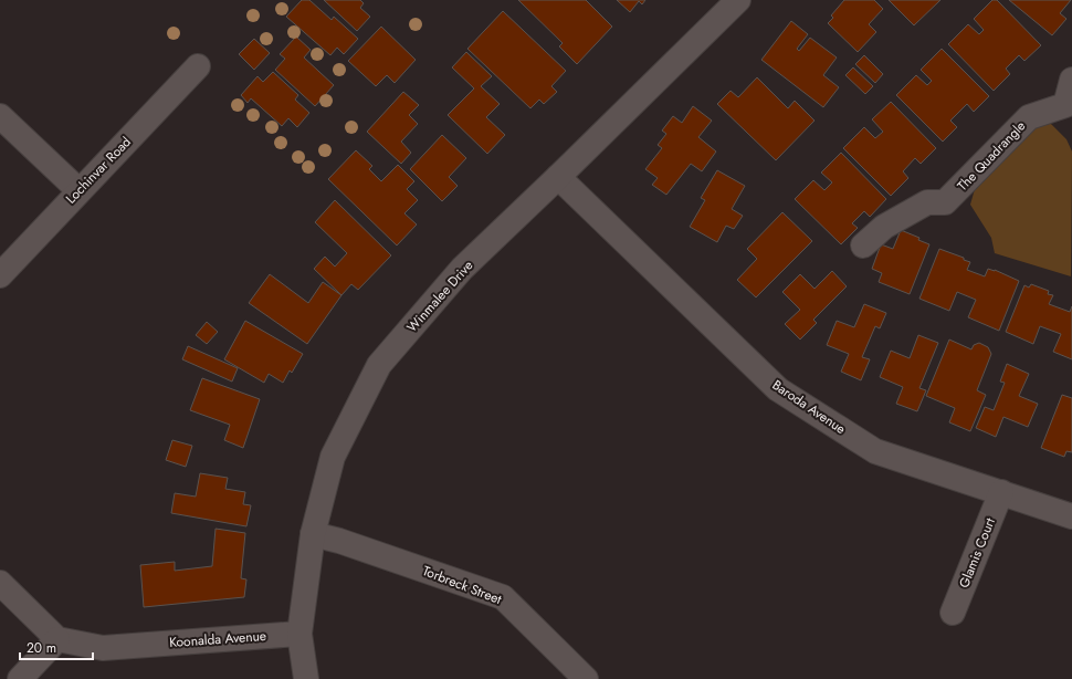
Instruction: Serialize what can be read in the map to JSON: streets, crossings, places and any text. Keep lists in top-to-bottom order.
{
  "streets": {
    "street": [
      "The Quadrangle",
      "Lochinvar Road",
      "Winmalee Drive",
      "Baroda Avenue",
      "Glamis Court",
      "Torbreck Street",
      "Koonalda Avenue"
    ]
  },
  "crossings": [
    ["Winmalee Drive", "Baroda Avenue"],
    ["Winmalee Drive", "Torbreck Street"],
    ["Winmalee Drive", "Koonalda Avenue"],
    ["Baroda Avenue", "Glamis Court"]
  ],
  "scale_bar": "20 m"
}
